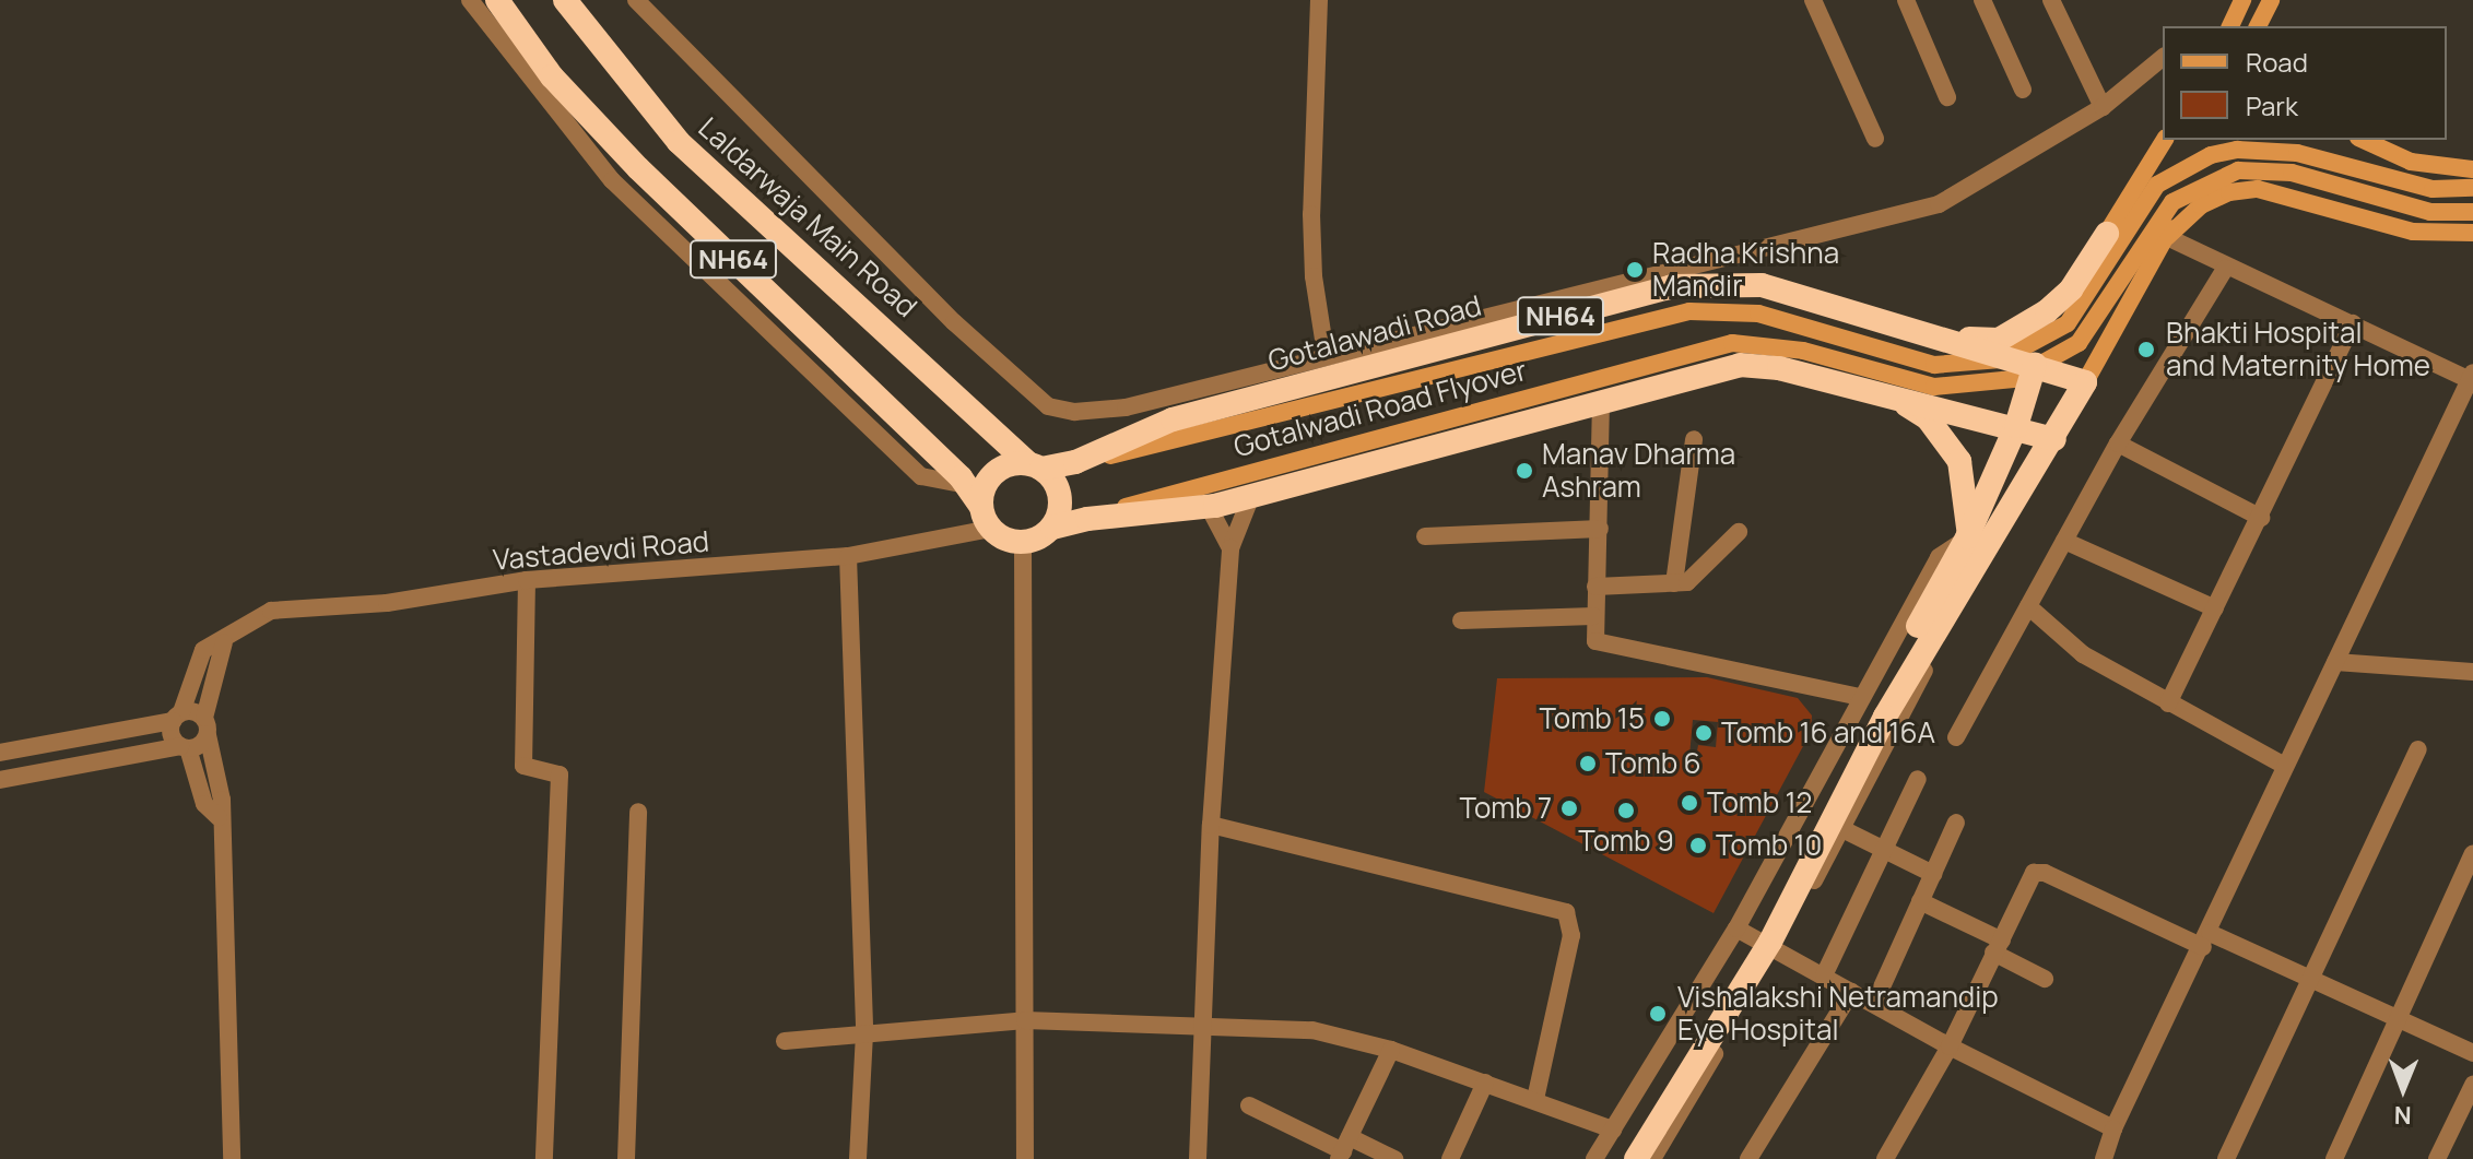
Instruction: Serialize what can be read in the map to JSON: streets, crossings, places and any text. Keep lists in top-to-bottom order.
{
  "streets": {
    "highway": ["Laldarwaja Main Road", "NH64", "Gotalawadi Road"],
    "main road": ["Gotalwadi Road Flyover"],
    "street": ["Vastadevdi Road"]
  },
  "crossings": [
    ["Laldarwaja Main Road", "NH64"],
    ["Laldarwaja Main Road", "Gotalawadi Road"],
    ["Laldarwaja Main Road", "Vastadevdi Road"],
    ["NH64", "Gotalawadi Road"],
    ["NH64", "Vastadevdi Road"],
    ["Gotalawadi Road", "Gotalwadi Road Flyover"],
    ["Gotalawadi Road", "Vastadevdi Road"]
  ],
  "places": [
    "Radha Krishna Mandir",
    "Bhakti Hospital and Maternity Home",
    "Manav Dharma Ashram",
    "Tomb 15",
    "Tomb 16 and 16A",
    "Tomb 6",
    "Tomb 12",
    "Tomb 7",
    "Tomb 9",
    "Tomb 10",
    "Vishalakshi Netramandip Eye Hospital"
  ],
  "legend": ["Road", "Park"],
  "north": "bottom"
}
